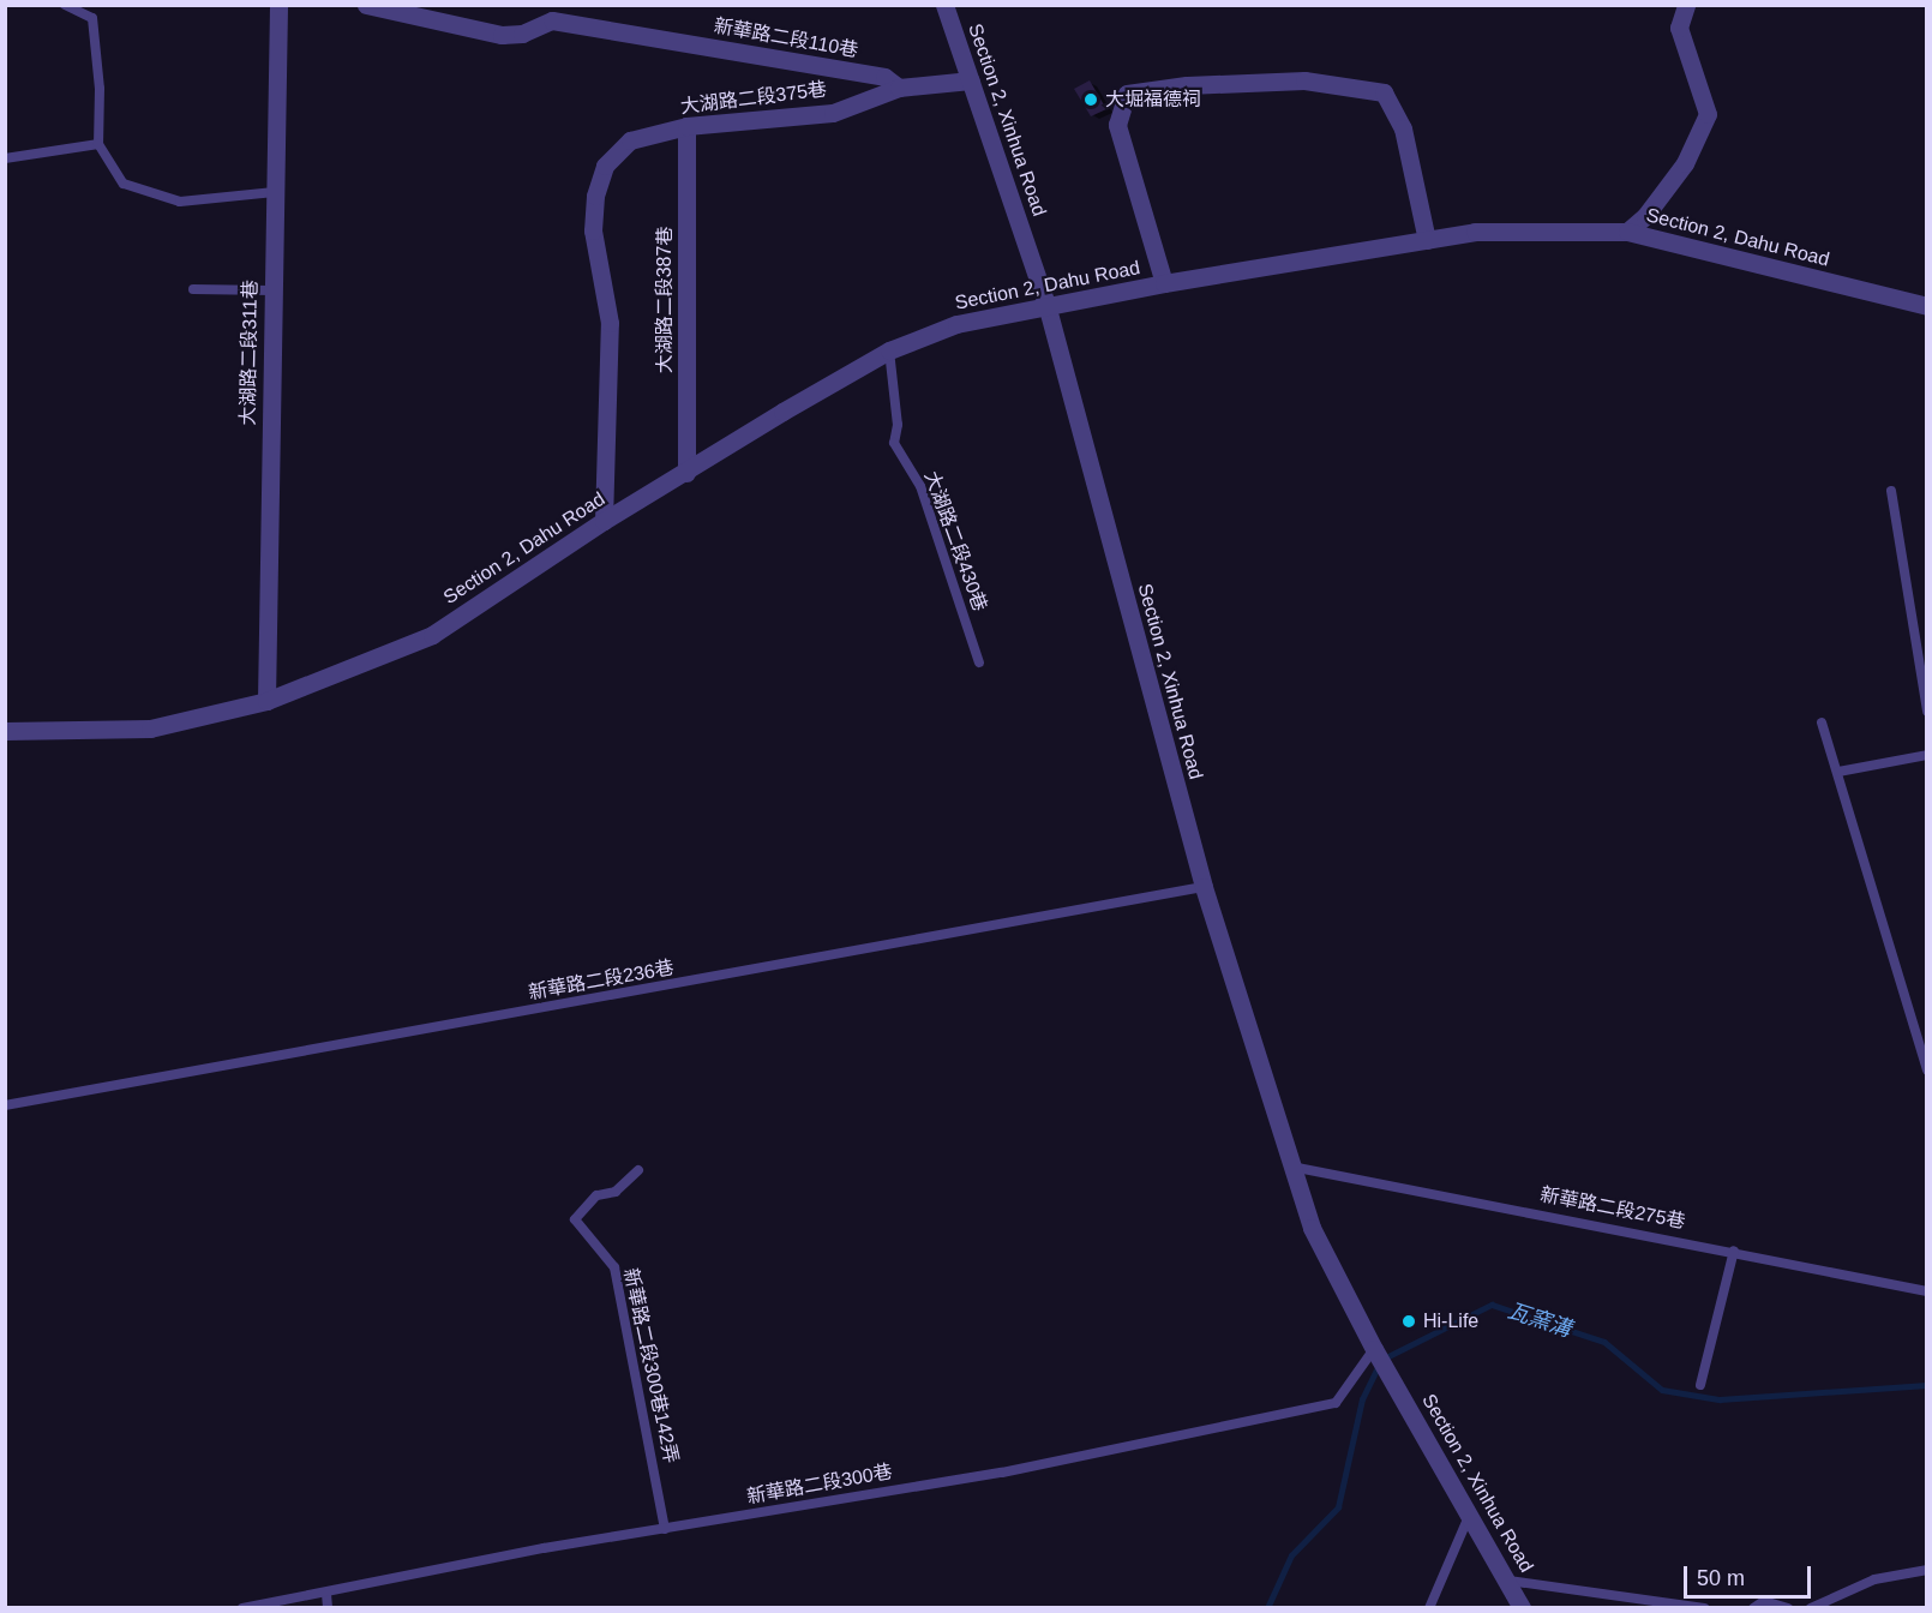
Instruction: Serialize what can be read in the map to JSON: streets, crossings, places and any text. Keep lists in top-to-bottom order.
{
  "streets": {
    "street": [
      "新華路二段110巷",
      "大湖路二段375巷",
      "Section 2, Xinhua Road",
      "Section 2, Dahu Road",
      "大湖路二段387巷",
      "大湖路二段311巷"
    ],
    "lane": [
      "大湖路二段430巷",
      "新華路二段236巷",
      "新華路二段275巷",
      "新華路二段300巷142弄",
      "新華路二段300巷"
    ]
  },
  "crossings": [
    ["新華路二段110巷", "大湖路二段375巷"],
    ["大湖路二段375巷", "Section 2, Xinhua Road"],
    ["大湖路二段375巷", "Section 2, Dahu Road"],
    ["大湖路二段375巷", "大湖路二段387巷"],
    ["Section 2, Xinhua Road", "Section 2, Dahu Road"],
    ["Section 2, Xinhua Road", "新華路二段236巷"],
    ["Section 2, Xinhua Road", "新華路二段275巷"],
    ["Section 2, Xinhua Road", "新華路二段300巷"],
    ["Section 2, Dahu Road", "大湖路二段387巷"],
    ["Section 2, Dahu Road", "大湖路二段311巷"],
    ["Section 2, Dahu Road", "大湖路二段430巷"],
    ["新華路二段300巷142弄", "新華路二段300巷"]
  ],
  "water": ["瓦窯溝"],
  "places": ["大堀福德祠", "Hi-Life"],
  "scale_bar": "50 m"
}
